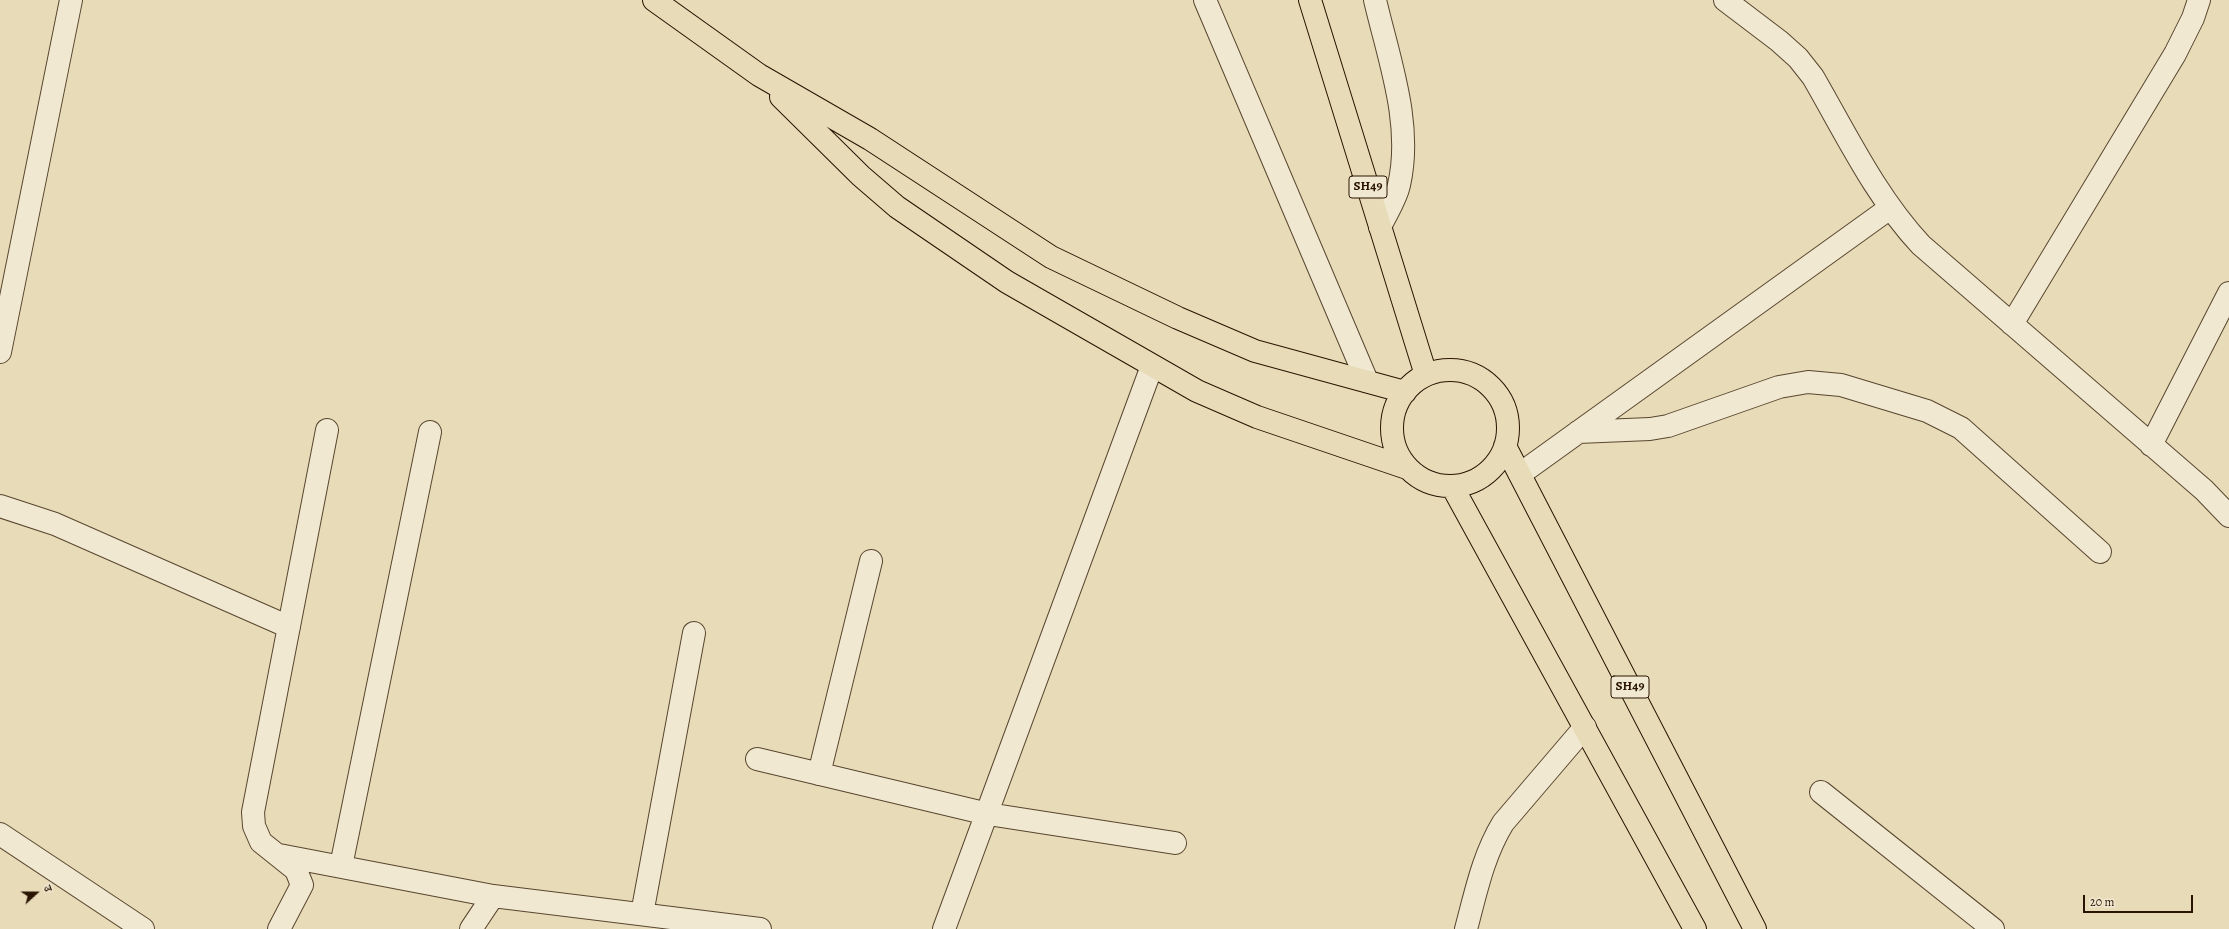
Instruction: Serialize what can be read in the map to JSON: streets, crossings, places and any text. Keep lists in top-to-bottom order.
{
  "streets": {
    "main road": ["SH49"]
  },
  "scale_bar": "20 m",
  "north": "right"
}
